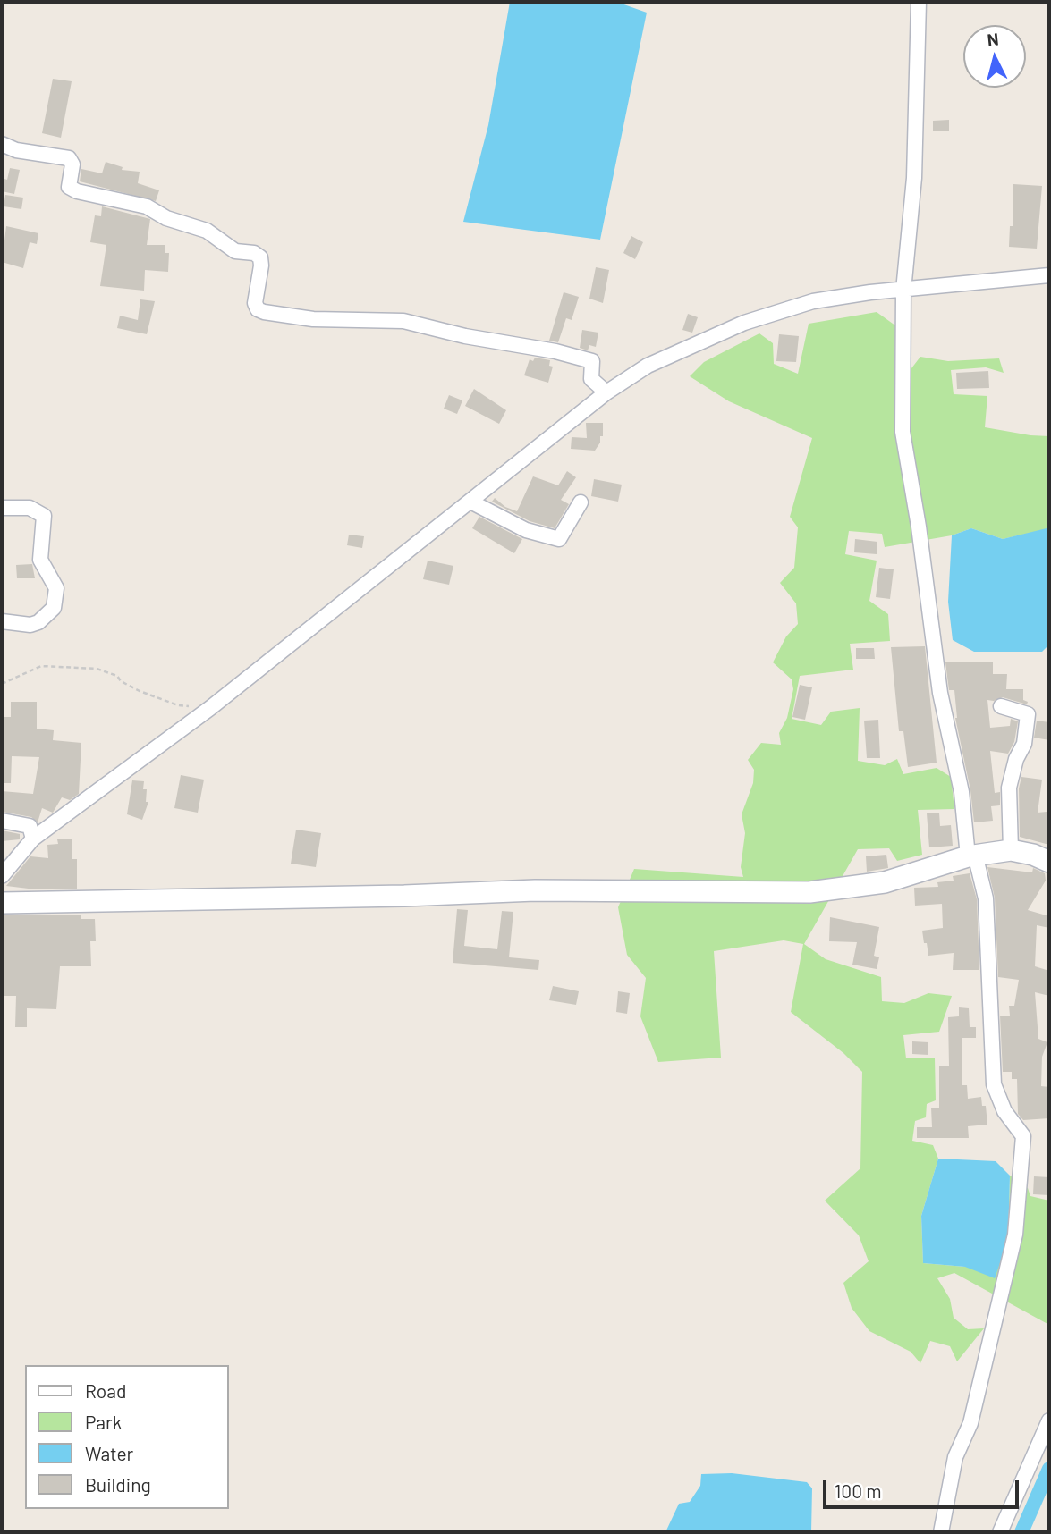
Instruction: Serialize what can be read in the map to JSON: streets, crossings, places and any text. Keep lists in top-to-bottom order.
{
  "legend": [
    "Road",
    "Park",
    "Water",
    "Building"
  ],
  "scale_bar": "100 m",
  "north": "top"
}
